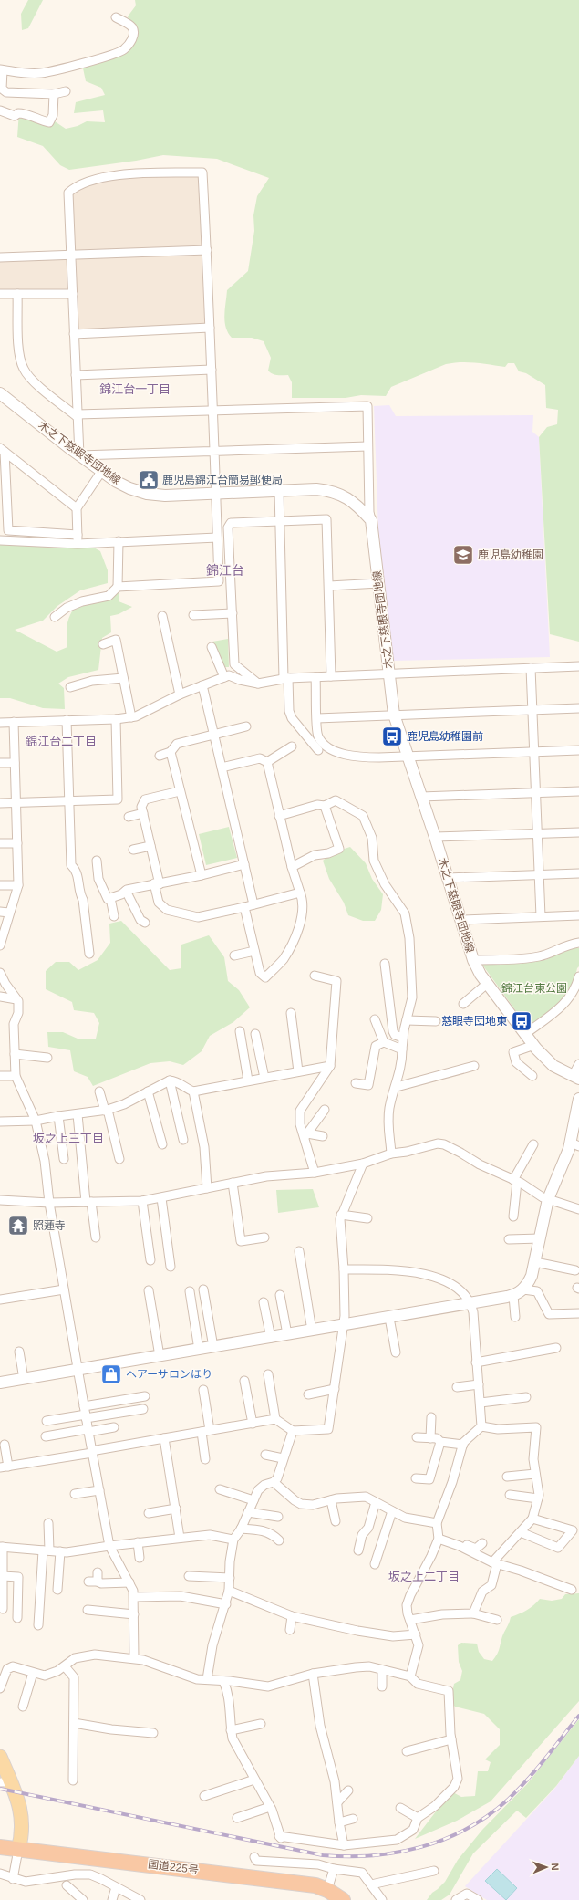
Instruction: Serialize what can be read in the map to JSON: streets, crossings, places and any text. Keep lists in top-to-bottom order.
{
  "streets": {
    "highway": ["国道225号"],
    "street": ["木之下慈眼寺団地線"]
  },
  "districts": [
    "錦江台一丁目",
    "錦江台",
    "錦江台二丁目",
    "坂之上三丁目",
    "坂之上二丁目"
  ],
  "parks": ["錦江台東公園"],
  "places": {
    "public building": ["鹿児島錦江台簡易郵便局"],
    "school or university": ["鹿児島幼稚園"],
    "bus stop": ["鹿児島幼稚園前", "慈眼寺団地東"],
    "temple": ["照蓮寺"],
    "shop": ["ヘアーサロンほり"]
  },
  "north": "right"
}
